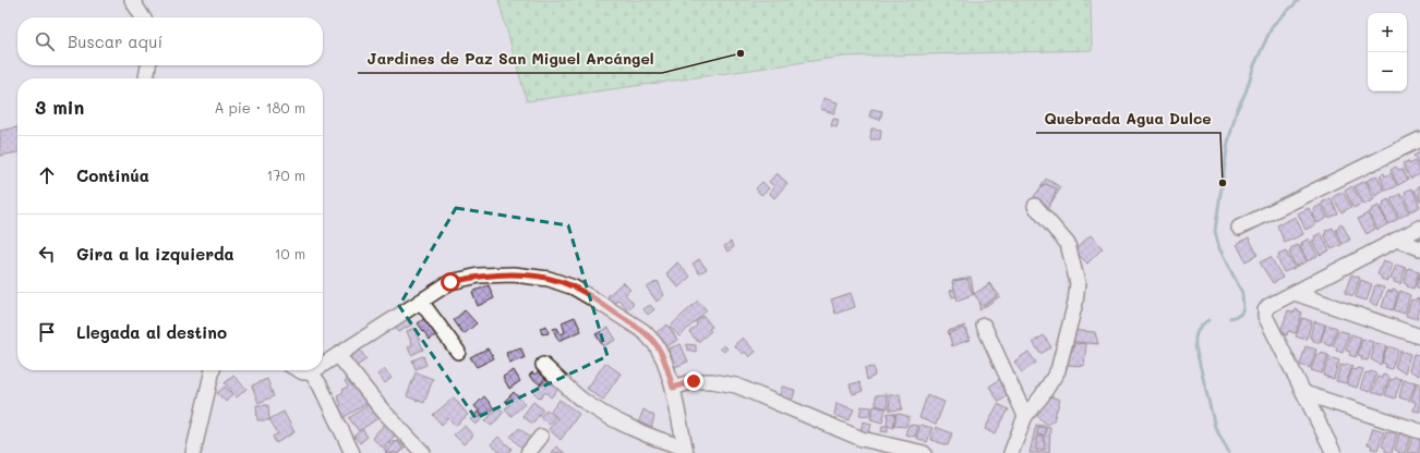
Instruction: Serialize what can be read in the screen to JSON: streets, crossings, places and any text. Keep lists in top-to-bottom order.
{
  "places": ["Jardines de Paz San Miguel Arcángel", "Quebrada Agua Dulce"],
  "page": {
    "map_buttons": ["+", "−"],
    "search": "Buscar aquí",
    "heading": ["3 min", "A pie · 180 m"],
    "list": [
      ["Continúa", "170 m"],
      ["Gira a la izquierda", "10 m"],
      "Llegada al destino"
    ]
  }
}
